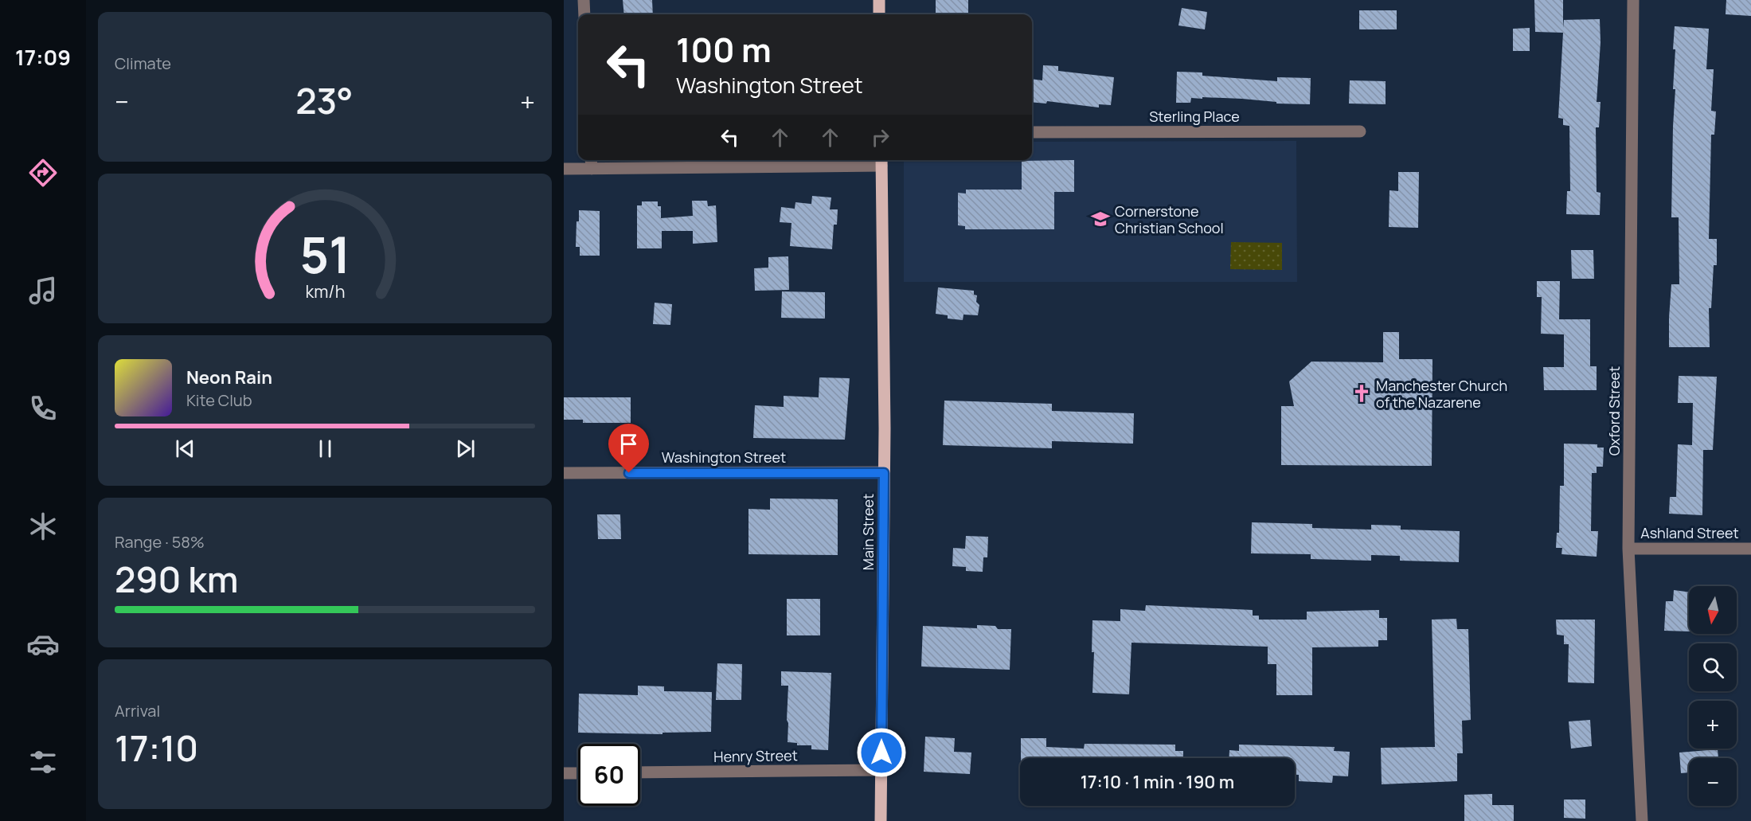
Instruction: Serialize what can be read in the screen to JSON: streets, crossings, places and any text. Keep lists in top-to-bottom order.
{
  "streets": {
    "main road": ["Main Street"],
    "street": [
      "Sterling Place",
      "Oxford Street",
      "Washington Street",
      "Ashland Street",
      "Henry Street"
    ]
  },
  "crossings": [
    ["Oxford Street", "Ashland Street"],
    ["Washington Street", "Main Street"],
    ["Main Street", "Henry Street"]
  ],
  "places": {
    "school or university": ["Cornerstone Christian School"],
    "church": ["Manchester Church of the Nazarene"]
  },
  "north": "bottom",
  "page": {
    "tabs": "17:09",
    "tile": [
      "Climate",
      ["Range · 58%", "290 km"],
      ["Arrival", "17:10"]
    ],
    "turn": ["100 m", "Washington Street"],
    "heat": ["−", "23°", "+"],
    "song": ["Neon Rain", "Kite Club"],
    "map_buttons": ["+", "−"],
    "limit": "60",
    "trip": "17:10 · 1 min · 190 m",
    "gauge": ["51", "km/h"]
  }
}
